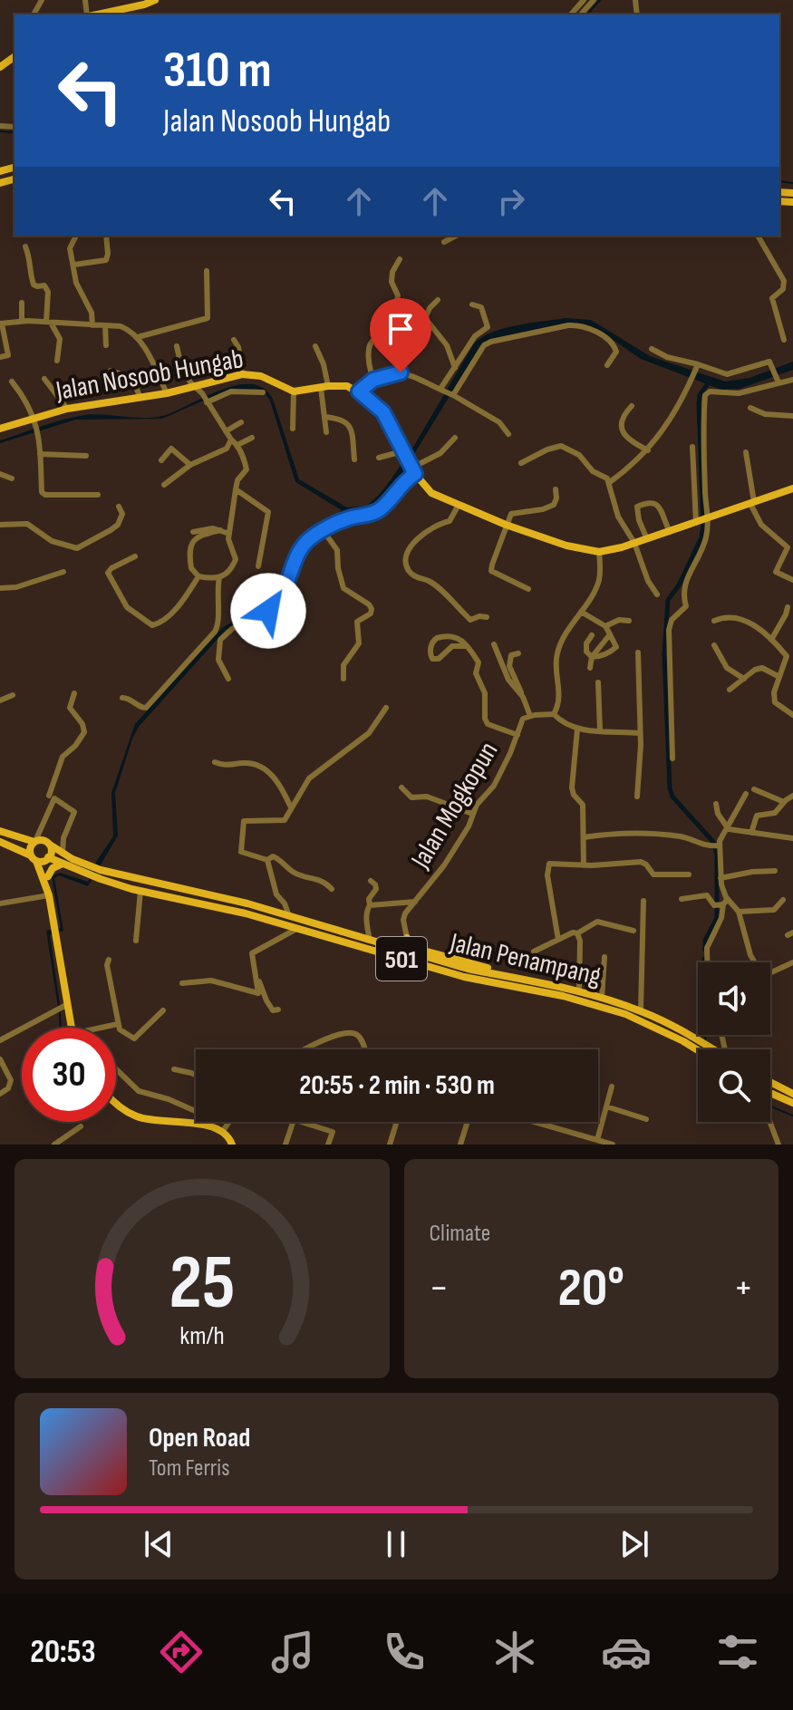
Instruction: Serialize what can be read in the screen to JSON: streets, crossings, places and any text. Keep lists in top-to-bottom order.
{
  "streets": {
    "main road": ["Jalan Nosoob Hungab", "501", "Jalan Penampang"],
    "street": ["Jalan Mogkopun"]
  },
  "page": {
    "turn": ["310 m", "Jalan Nosoob Hungab"],
    "limit": "30",
    "trip": "20:55 · 2 min · 530 m",
    "tile": "Climate",
    "heat": ["−", "20°", "+"],
    "song": ["Open Road", "Tom Ferris"],
    "tabs": "20:53",
    "gauge": ["25", "km/h"]
  }
}
